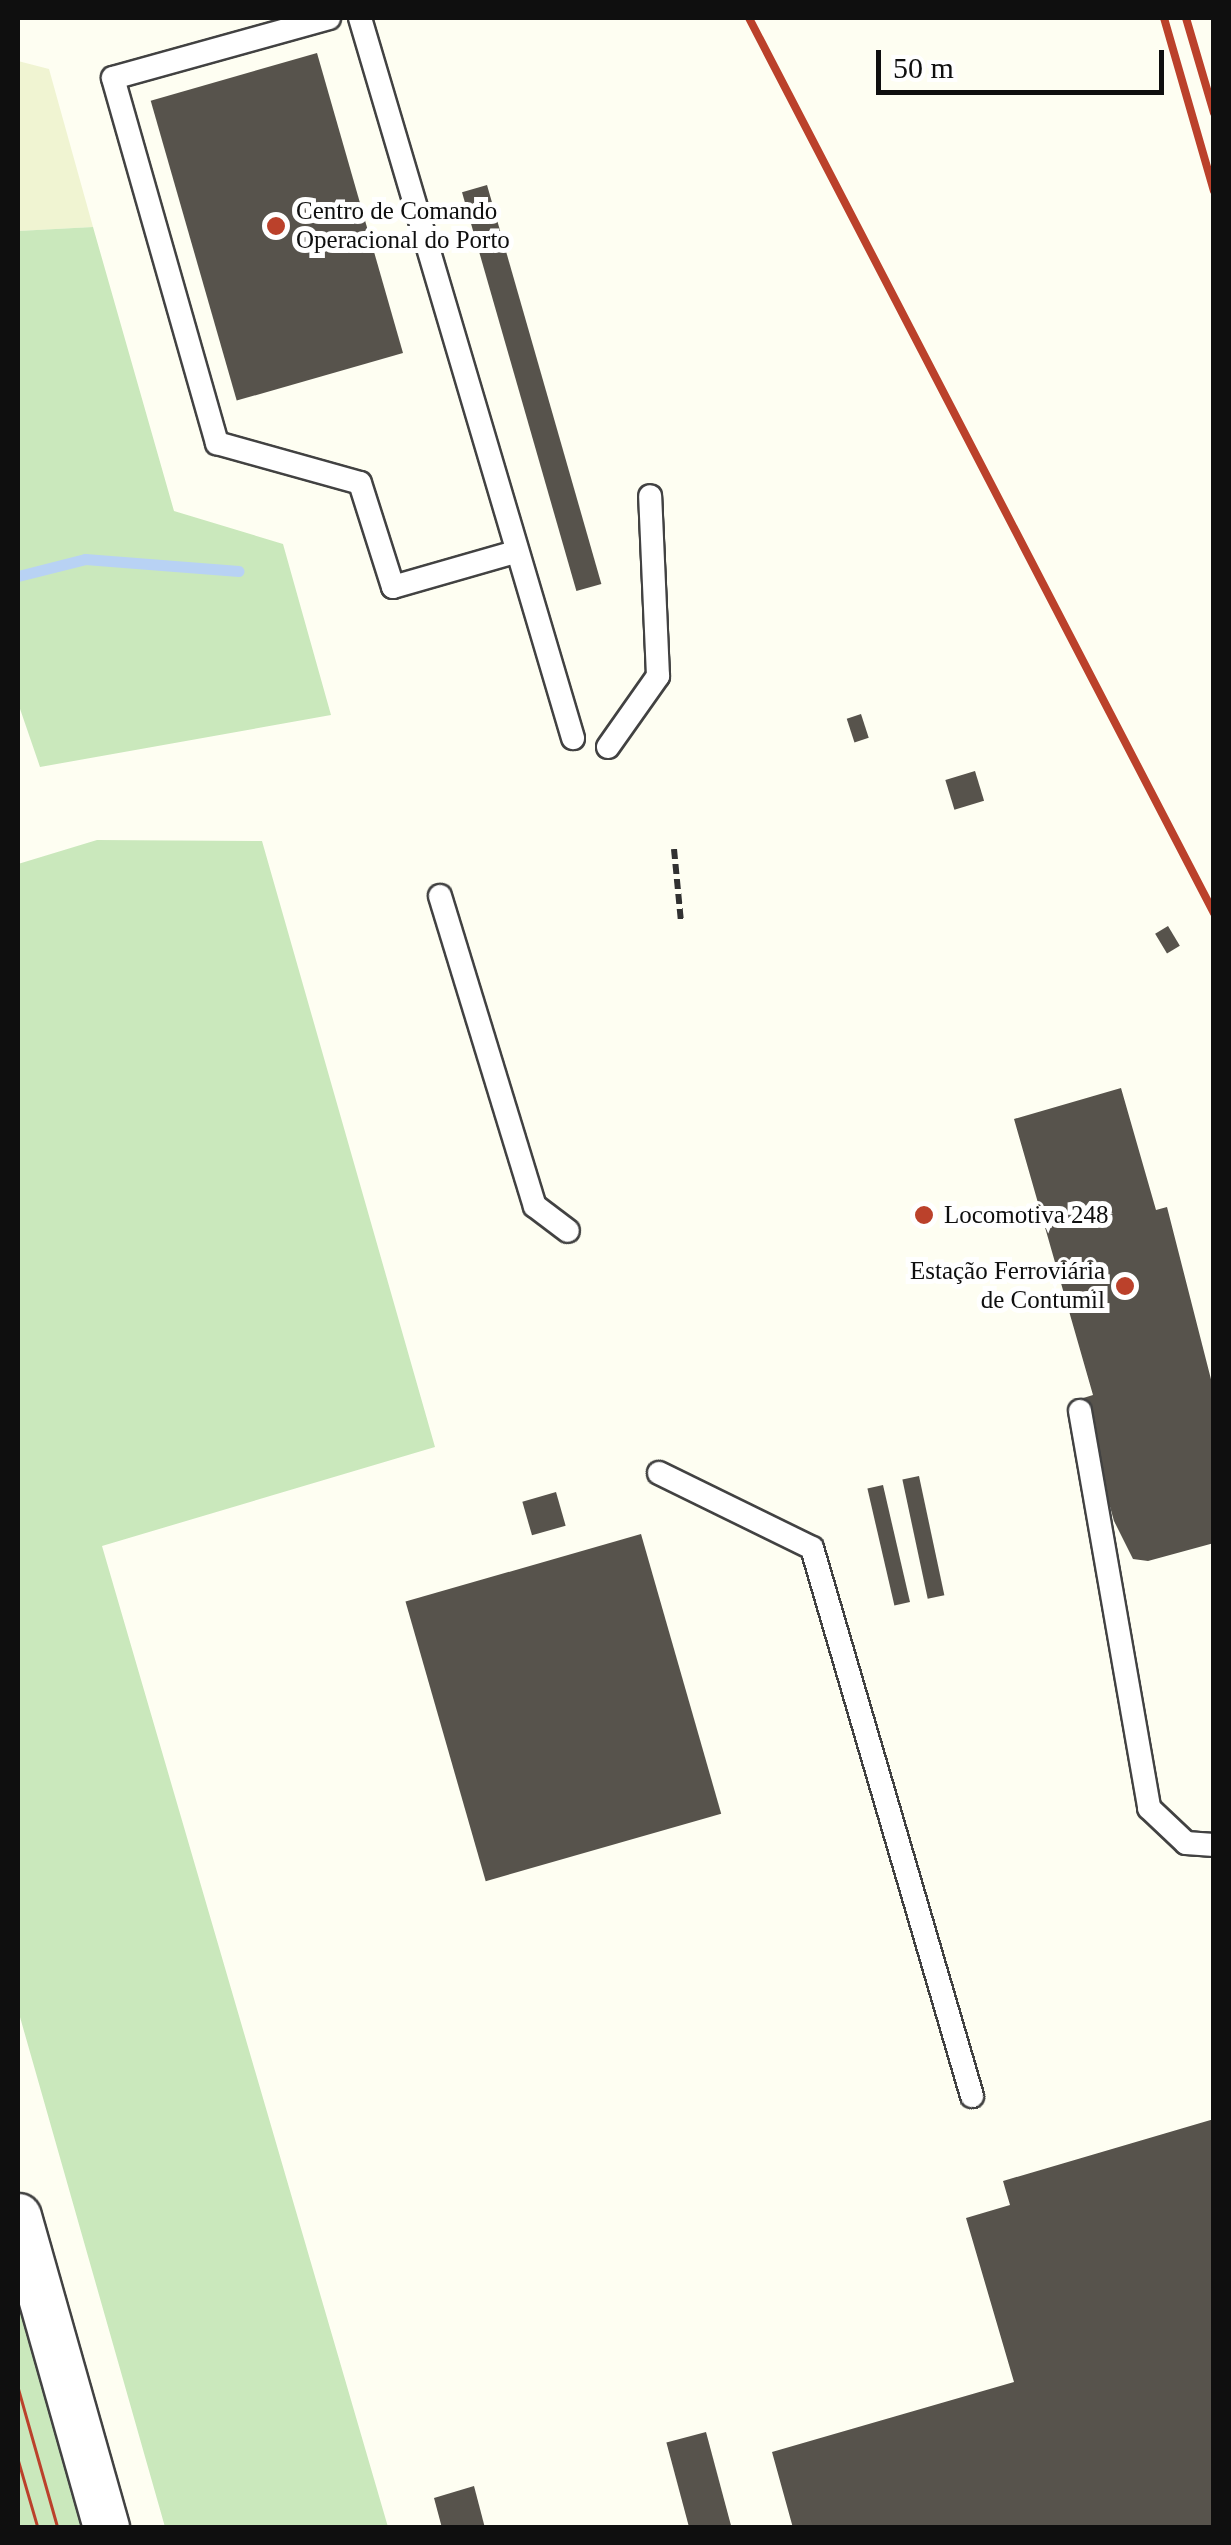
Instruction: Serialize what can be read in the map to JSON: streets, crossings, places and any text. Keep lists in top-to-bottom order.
{
  "places": ["Centro de Comando Operacional do Porto", "Locomotiva 248", "Estação Ferroviária de Contumil"],
  "scale_bar": "50 m"
}
